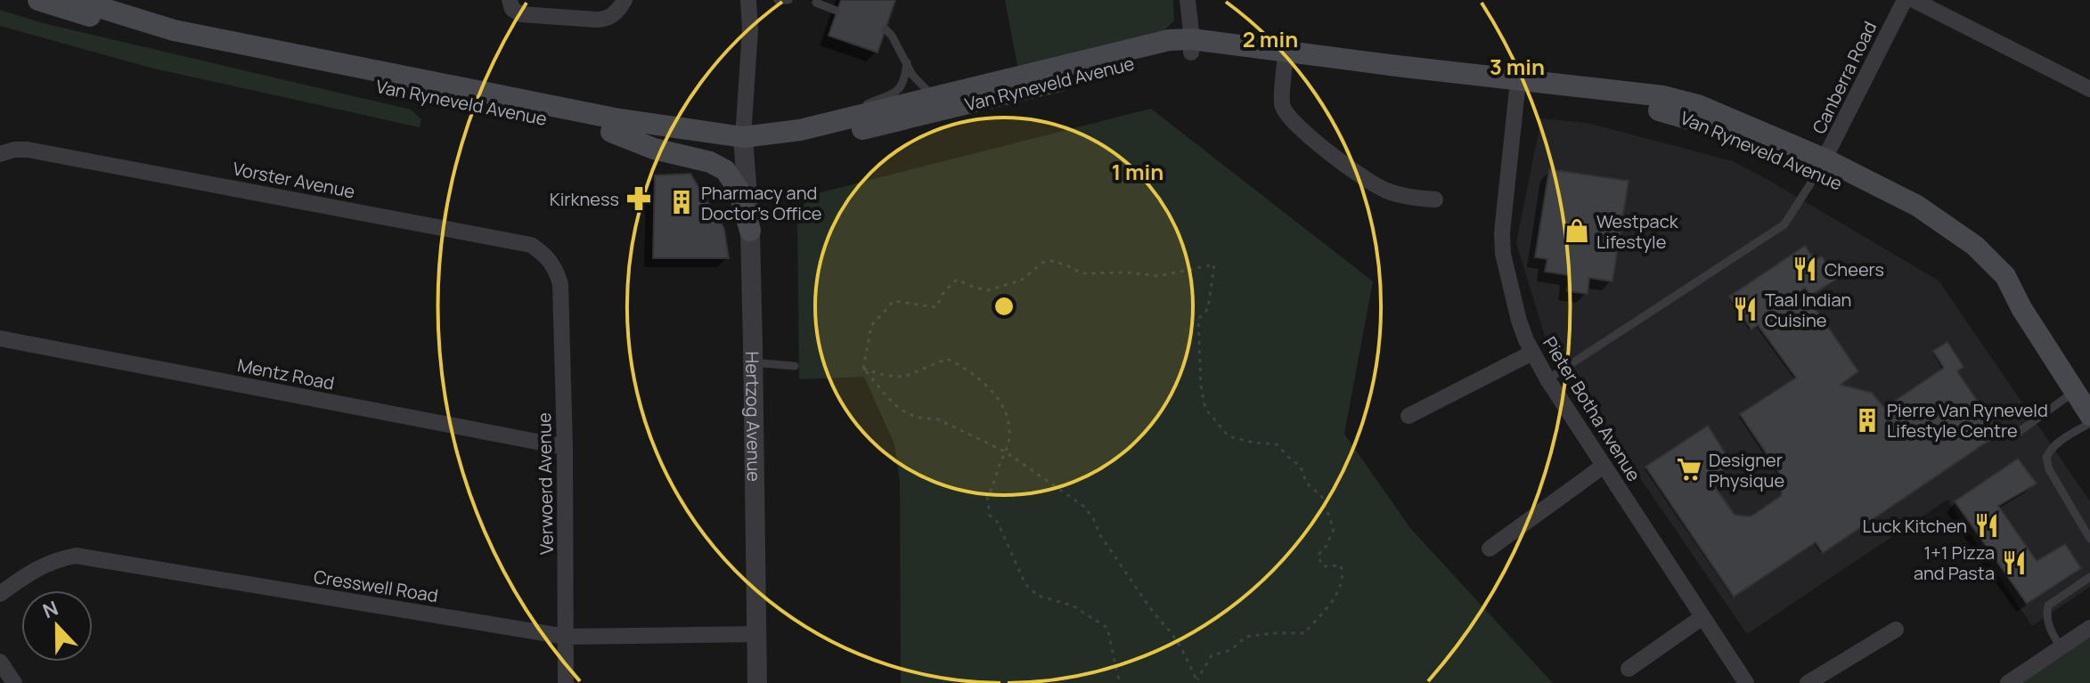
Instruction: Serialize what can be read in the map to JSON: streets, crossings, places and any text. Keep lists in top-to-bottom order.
{
  "streets": {
    "main road": ["Van Ryneveld Avenue"],
    "street": [
      "Canberra Road",
      "Vorster Avenue",
      "Mentz Road",
      "Pieter Botha Avenue",
      "Hertzog Avenue",
      "Verwoerd Avenue",
      "Cresswell Road"
    ]
  },
  "crossings": [
    ["Canberra Road", "Van Ryneveld Avenue"],
    ["Van Ryneveld Avenue", "Pieter Botha Avenue"],
    ["Van Ryneveld Avenue", "Hertzog Avenue"],
    ["Vorster Avenue", "Verwoerd Avenue"],
    ["Mentz Road", "Verwoerd Avenue"],
    ["Hertzog Avenue", "Cresswell Road"],
    ["Verwoerd Avenue", "Cresswell Road"]
  ],
  "places": {
    "pharmacy": ["Kirkness"],
    "building": ["Pharmacy and Doctor's Office", "Pierre Van Ryneveld Lifestyle Centre"],
    "shop": ["Westpack Lifestyle"],
    "restaurant": [
      "Cheers",
      "Taal Indian Cuisine",
      "Luck Kitchen",
      "1+1 Pizza and Pasta"
    ],
    "supermarket": ["Designer Physique"]
  },
  "north": "top",
  "rings": ["2 min", "3 min", "1 min"]
}
